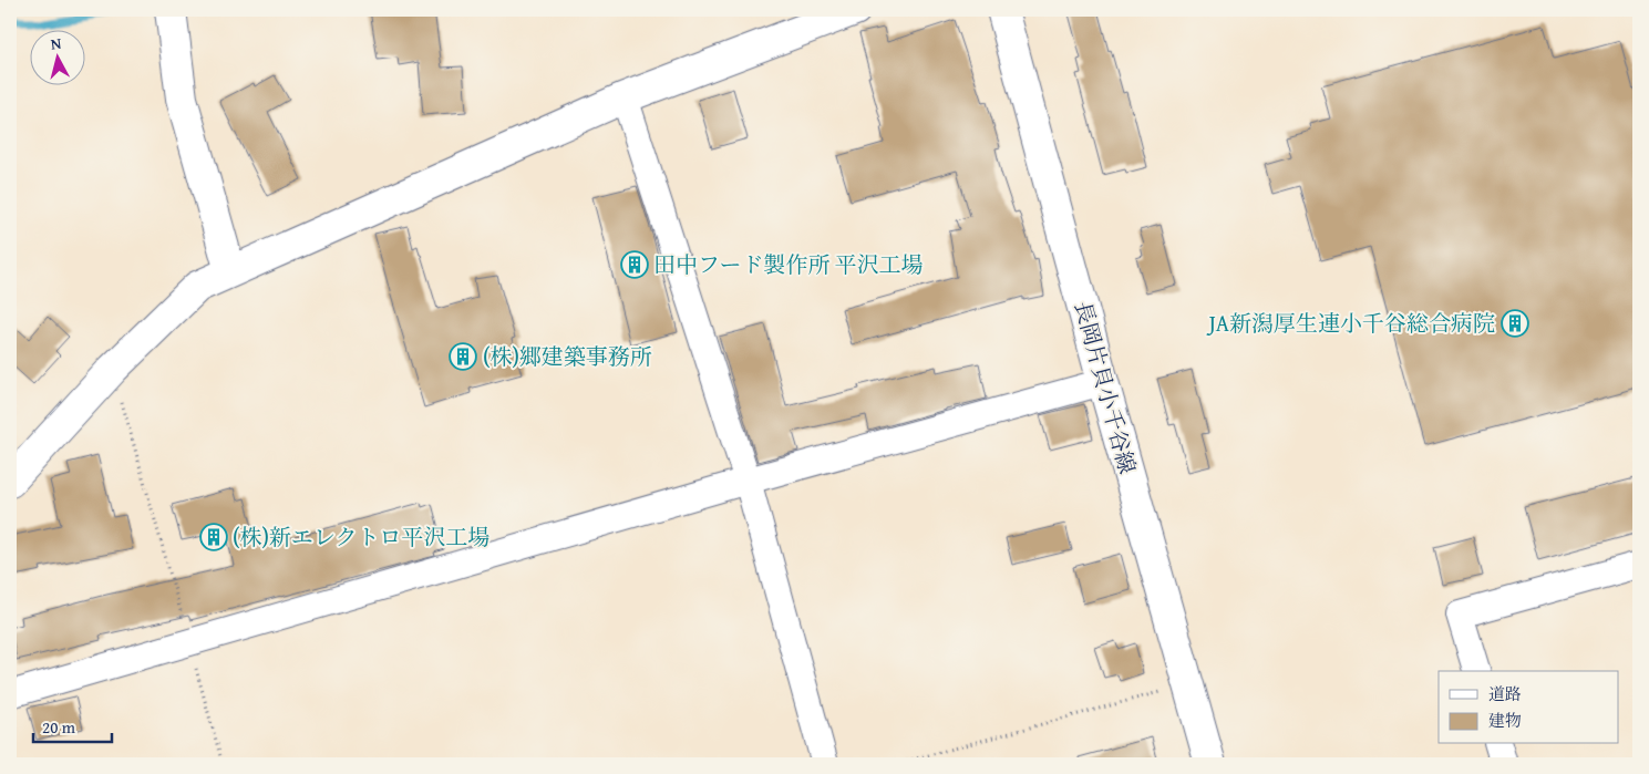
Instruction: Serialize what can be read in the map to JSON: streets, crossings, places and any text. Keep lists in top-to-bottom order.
{
  "streets": {
    "street": ["長岡片貝小千谷線"]
  },
  "places": {
    "building": [
      "田中フード製作所 平沢工場",
      "JA新潟厚生連小千谷総合病院",
      "(株)郷建築事務所",
      "(株)新エレクトロ平沢工場"
    ]
  },
  "legend": ["道路", "建物"],
  "scale_bar": "20 m",
  "north": "top"
}
